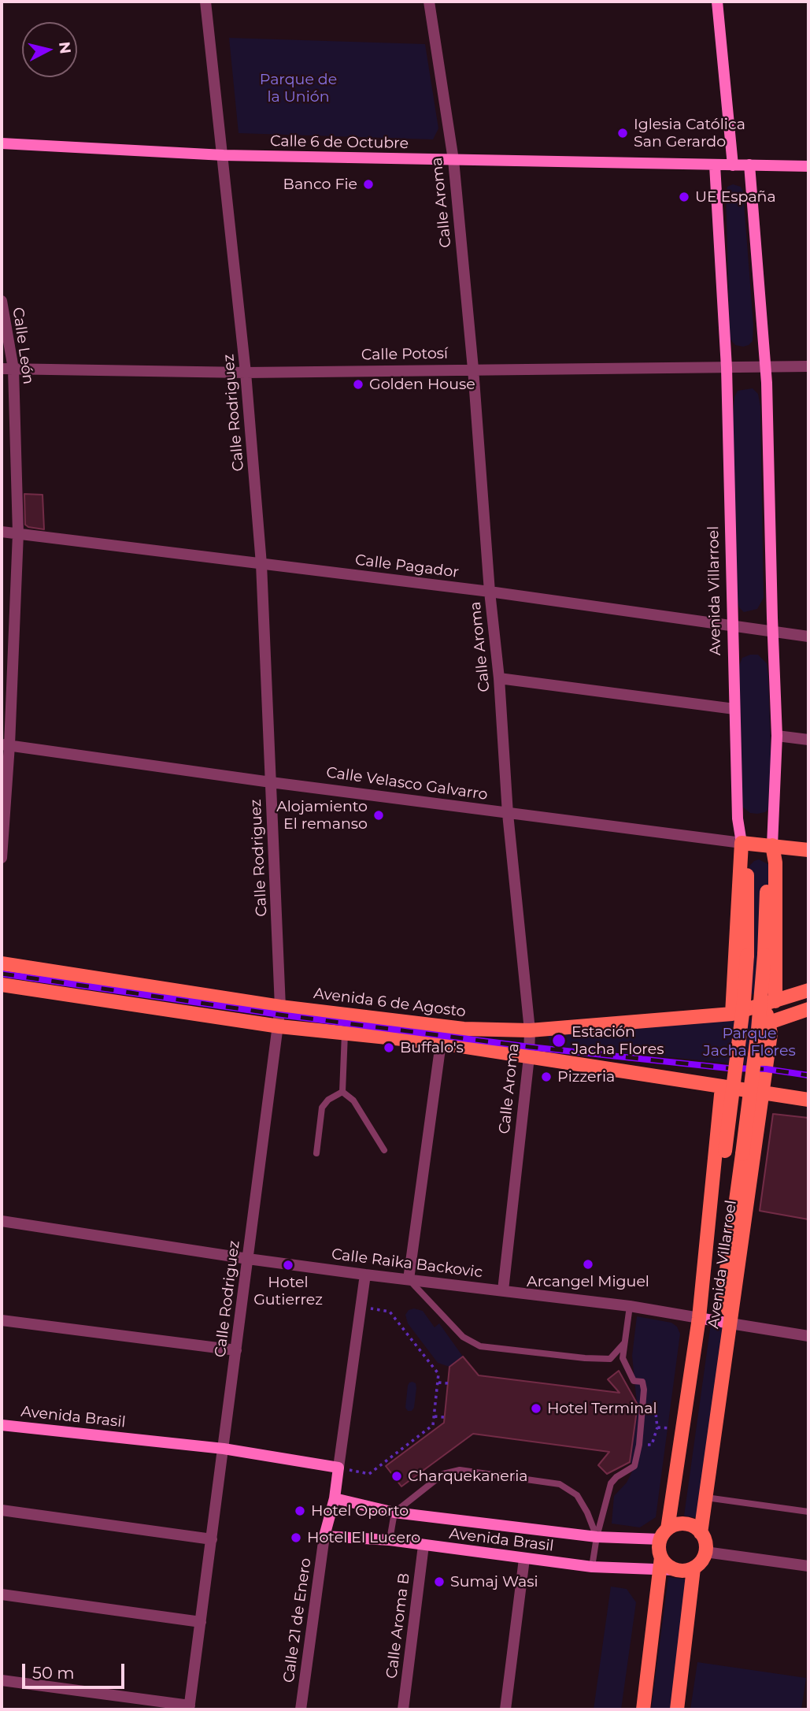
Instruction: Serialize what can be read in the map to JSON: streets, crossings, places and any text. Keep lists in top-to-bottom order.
{
  "streets": {
    "main road": [
      "Calle 6 de Octubre",
      "Avenida Villarroel",
      "Calle Velasco Galvarro",
      "Avenida 6 de Agosto",
      "Calle Raika Backovic",
      "Avenida Brasil"
    ],
    "street": [
      "Calle Aroma",
      "Calle León",
      "Calle Potosí",
      "Calle Rodriguez",
      "Calle Pagador",
      "Calle 21 de Enero",
      "Calle Aroma B"
    ]
  },
  "crossings": [
    ["Calle 6 de Octubre", "Calle Aroma"],
    ["Calle 6 de Octubre", "Calle Rodriguez"],
    ["Calle 6 de Octubre", "Avenida Villarroel"],
    ["Calle Aroma", "Calle Potosí"],
    ["Calle Aroma", "Calle Pagador"],
    ["Calle Aroma", "Calle Velasco Galvarro"],
    ["Calle Aroma", "Avenida 6 de Agosto"],
    ["Calle Aroma", "Calle Raika Backovic"],
    ["Calle León", "Calle Potosí"],
    ["Calle León", "Calle Pagador"],
    ["Calle León", "Calle Velasco Galvarro"],
    ["Calle Potosí", "Calle Rodriguez"],
    ["Calle Potosí", "Avenida Villarroel"],
    ["Calle Rodriguez", "Calle Pagador"],
    ["Calle Rodriguez", "Calle Velasco Galvarro"],
    ["Calle Rodriguez", "Avenida 6 de Agosto"],
    ["Calle Rodriguez", "Calle Raika Backovic"],
    ["Calle Rodriguez", "Avenida Brasil"],
    ["Calle Pagador", "Avenida Villarroel"],
    ["Avenida Villarroel", "Calle Velasco Galvarro"],
    ["Avenida Villarroel", "Avenida 6 de Agosto"],
    ["Avenida Villarroel", "Calle Raika Backovic"],
    ["Avenida Villarroel", "Avenida Brasil"],
    ["Avenida Brasil", "Calle 21 de Enero"],
    ["Avenida Brasil", "Calle Aroma B"]
  ],
  "parks": ["Parque de la Unión", "Parque Jacha Flores"],
  "places": [
    "Iglesia Católica San Gerardo",
    "Banco Fie",
    "UE España",
    "Golden House",
    "Alojamiento El remanso",
    "Estación Jacha Flores",
    "Buffalo's",
    "Pizzeria",
    "Arcangel Miguel",
    "Hotel Gutierrez",
    "Hotel Terminal",
    "Charquekaneria",
    "Hotel Oporto",
    "Hotel El Lucero",
    "Sumaj Wasi"
  ],
  "scale_bar": "50 m",
  "north": "right"
}
